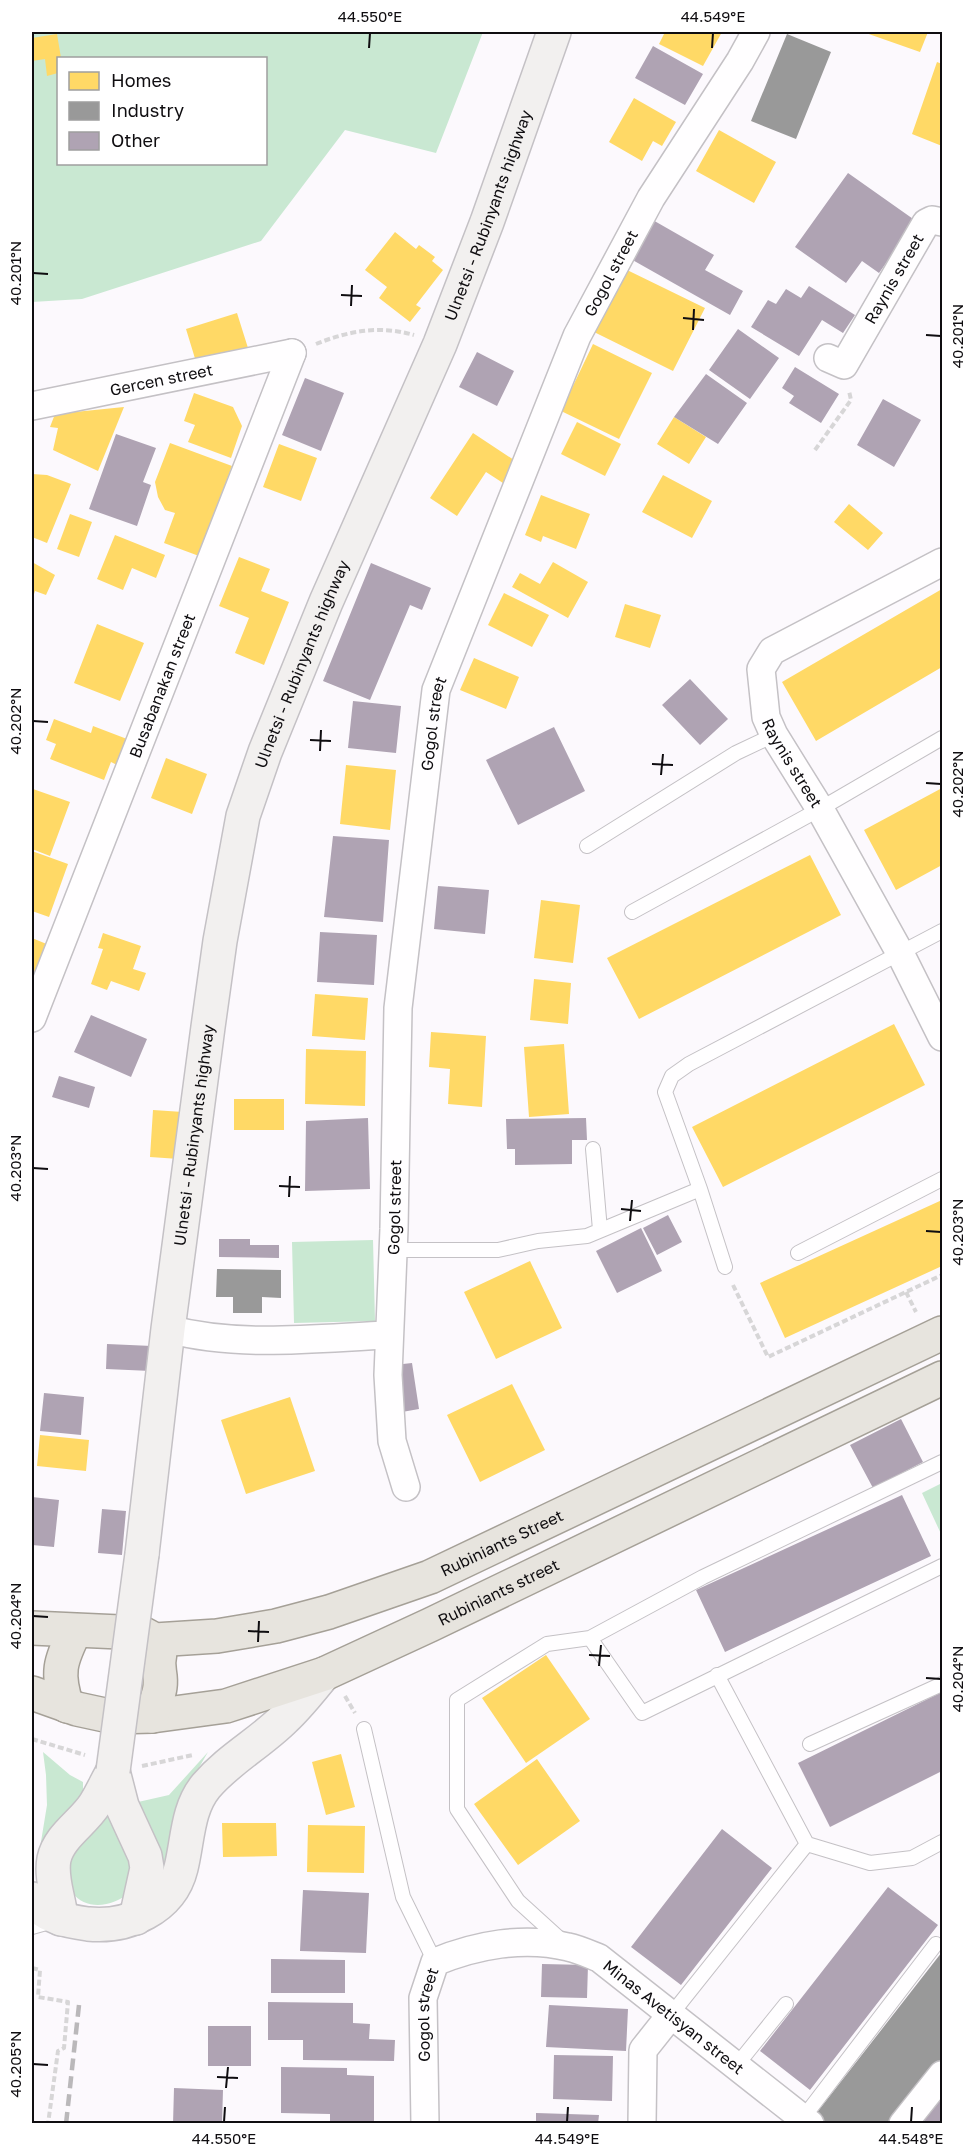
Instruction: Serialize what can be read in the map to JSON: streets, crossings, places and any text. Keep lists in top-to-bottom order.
{
  "streets": {
    "main road": ["Rubiniants Street", "Rubiniants street"],
    "street": [
      "Ulnetsi - Rubinyants highway",
      "Gogol street",
      "Raynis street",
      "Gercen street",
      "Busabanakan street",
      "Minas Avetisyan street"
    ]
  },
  "crossings": [
    ["Gogol street", "Minas Avetisyan street"],
    ["Gercen street", "Busabanakan street"]
  ],
  "legend": ["Homes", "Industry", "Other"],
  "coordinates": [
    "44.550°E",
    "44.549°E",
    "40.201°N",
    "40.202°N",
    "40.203°N",
    "40.204°N",
    "40.205°N",
    "44.548°E"
  ]
}
